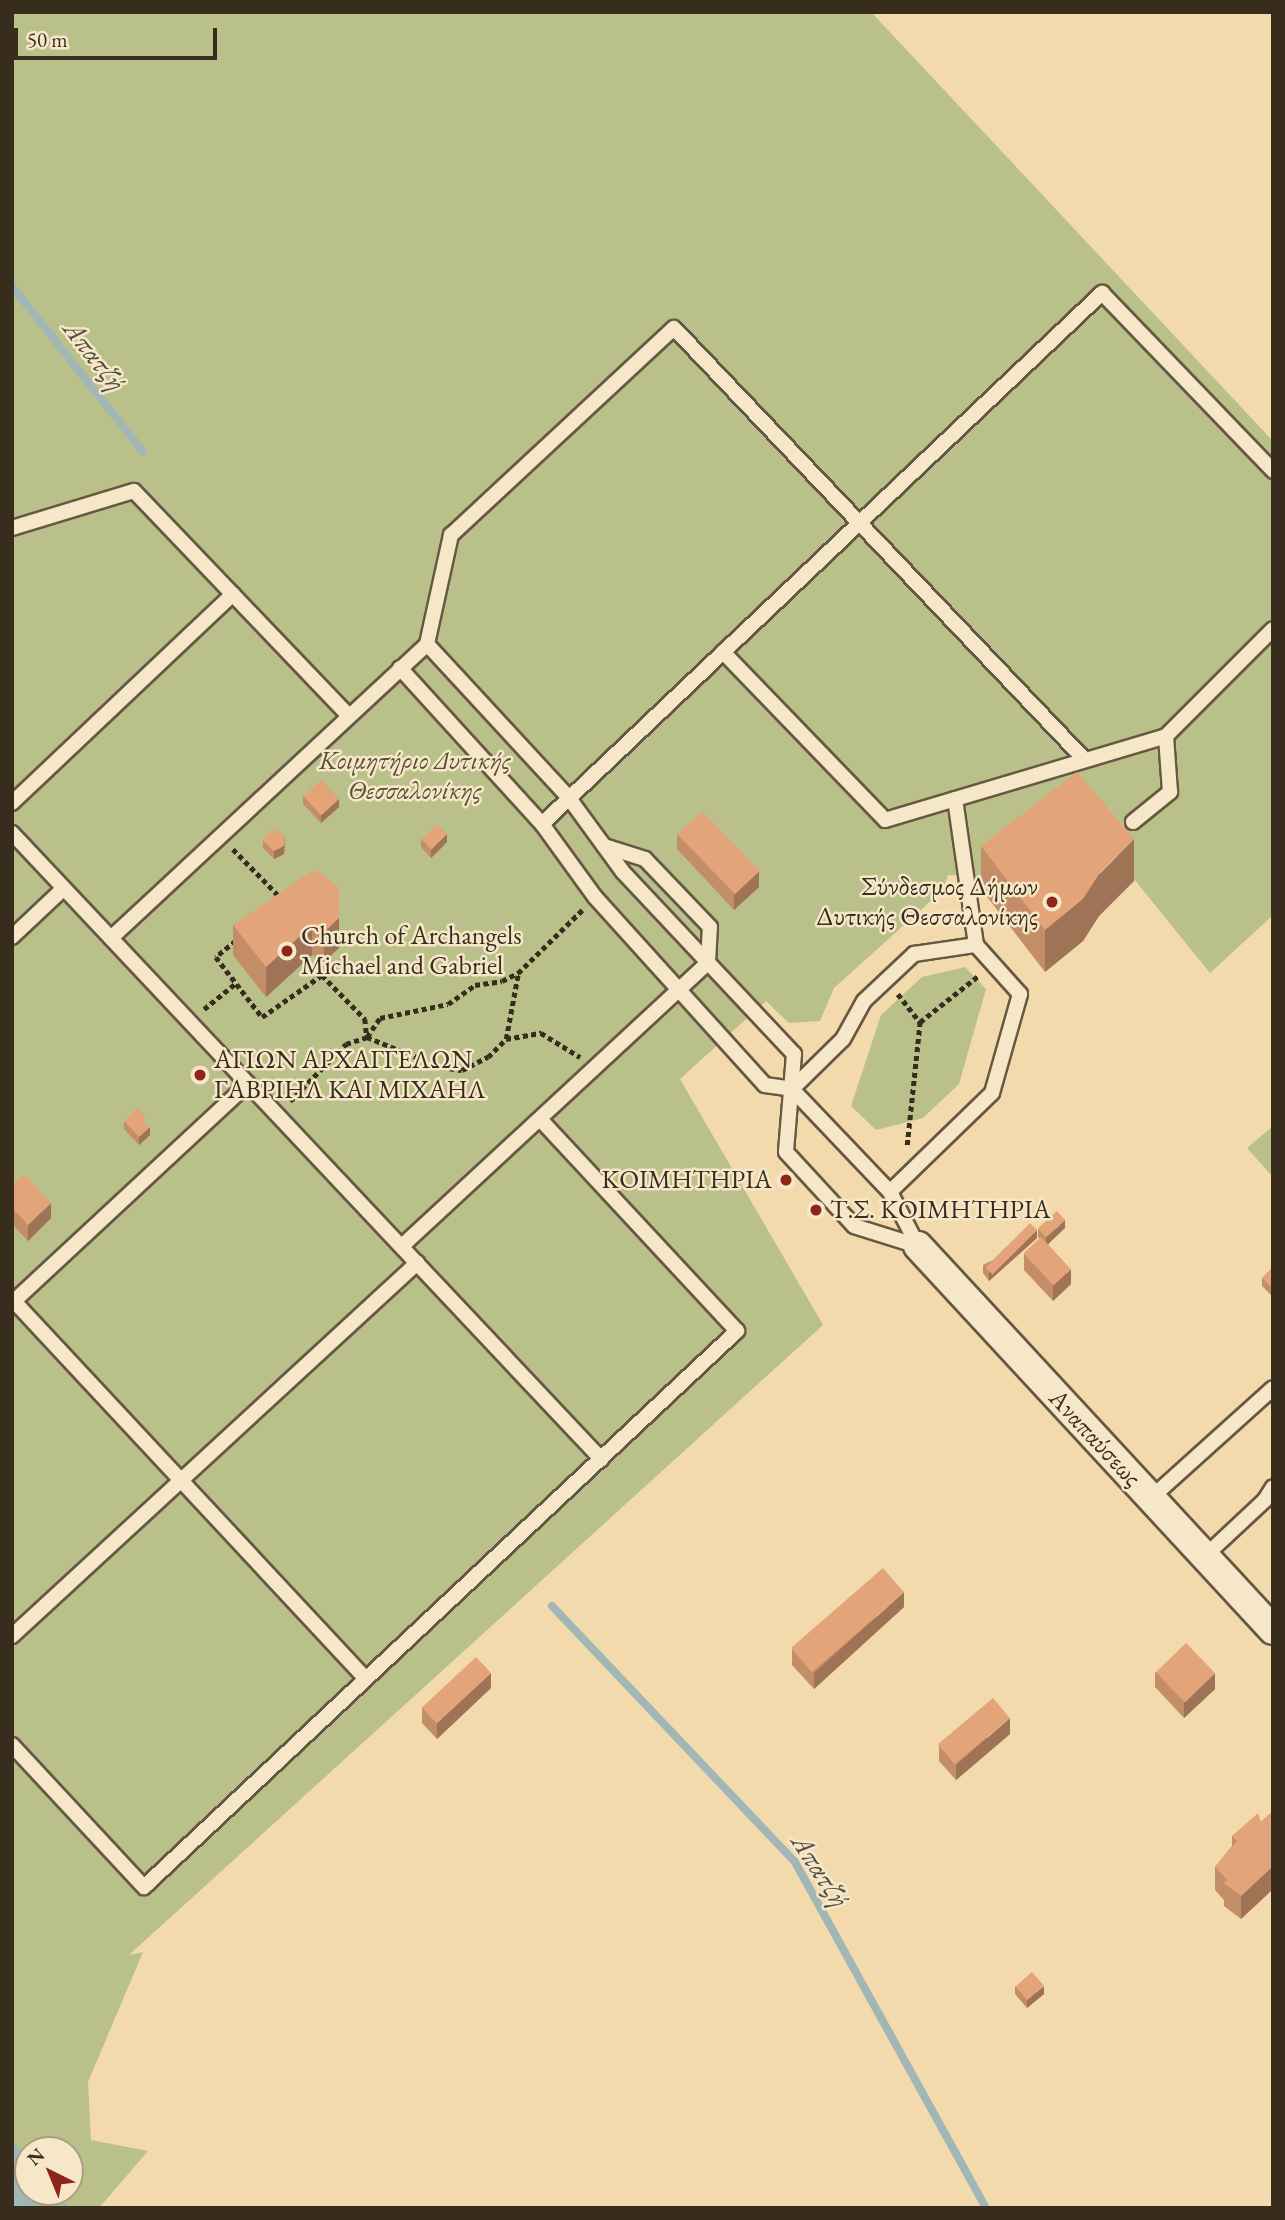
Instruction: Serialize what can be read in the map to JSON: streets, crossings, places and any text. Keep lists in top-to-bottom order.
{
  "streets": {
    "street": ["Αναπαύσεως"]
  },
  "water": ["Απατζή"],
  "parks": ["Κοιμητήριο Δυτικής Θεσσαλονίκης"],
  "places": [
    "Σύνδεσμος Δήμων Δυτικής Θεσσαλονίκης",
    "Church of Archangels Michael and Gabriel",
    "ΑΓΙΩΝ ΑΡΧΑΓΓΕΛΩΝ ΓΑΒΡΙΗΛ ΚΑΙ ΜΙΧΑΗΛ",
    "ΚΟΙΜΗΤΗΡΙΑ",
    "Τ.Σ. ΚΟΙΜΗΤΗΡΙΑ"
  ],
  "scale_bar": "50 m",
  "north": "top left"
}
